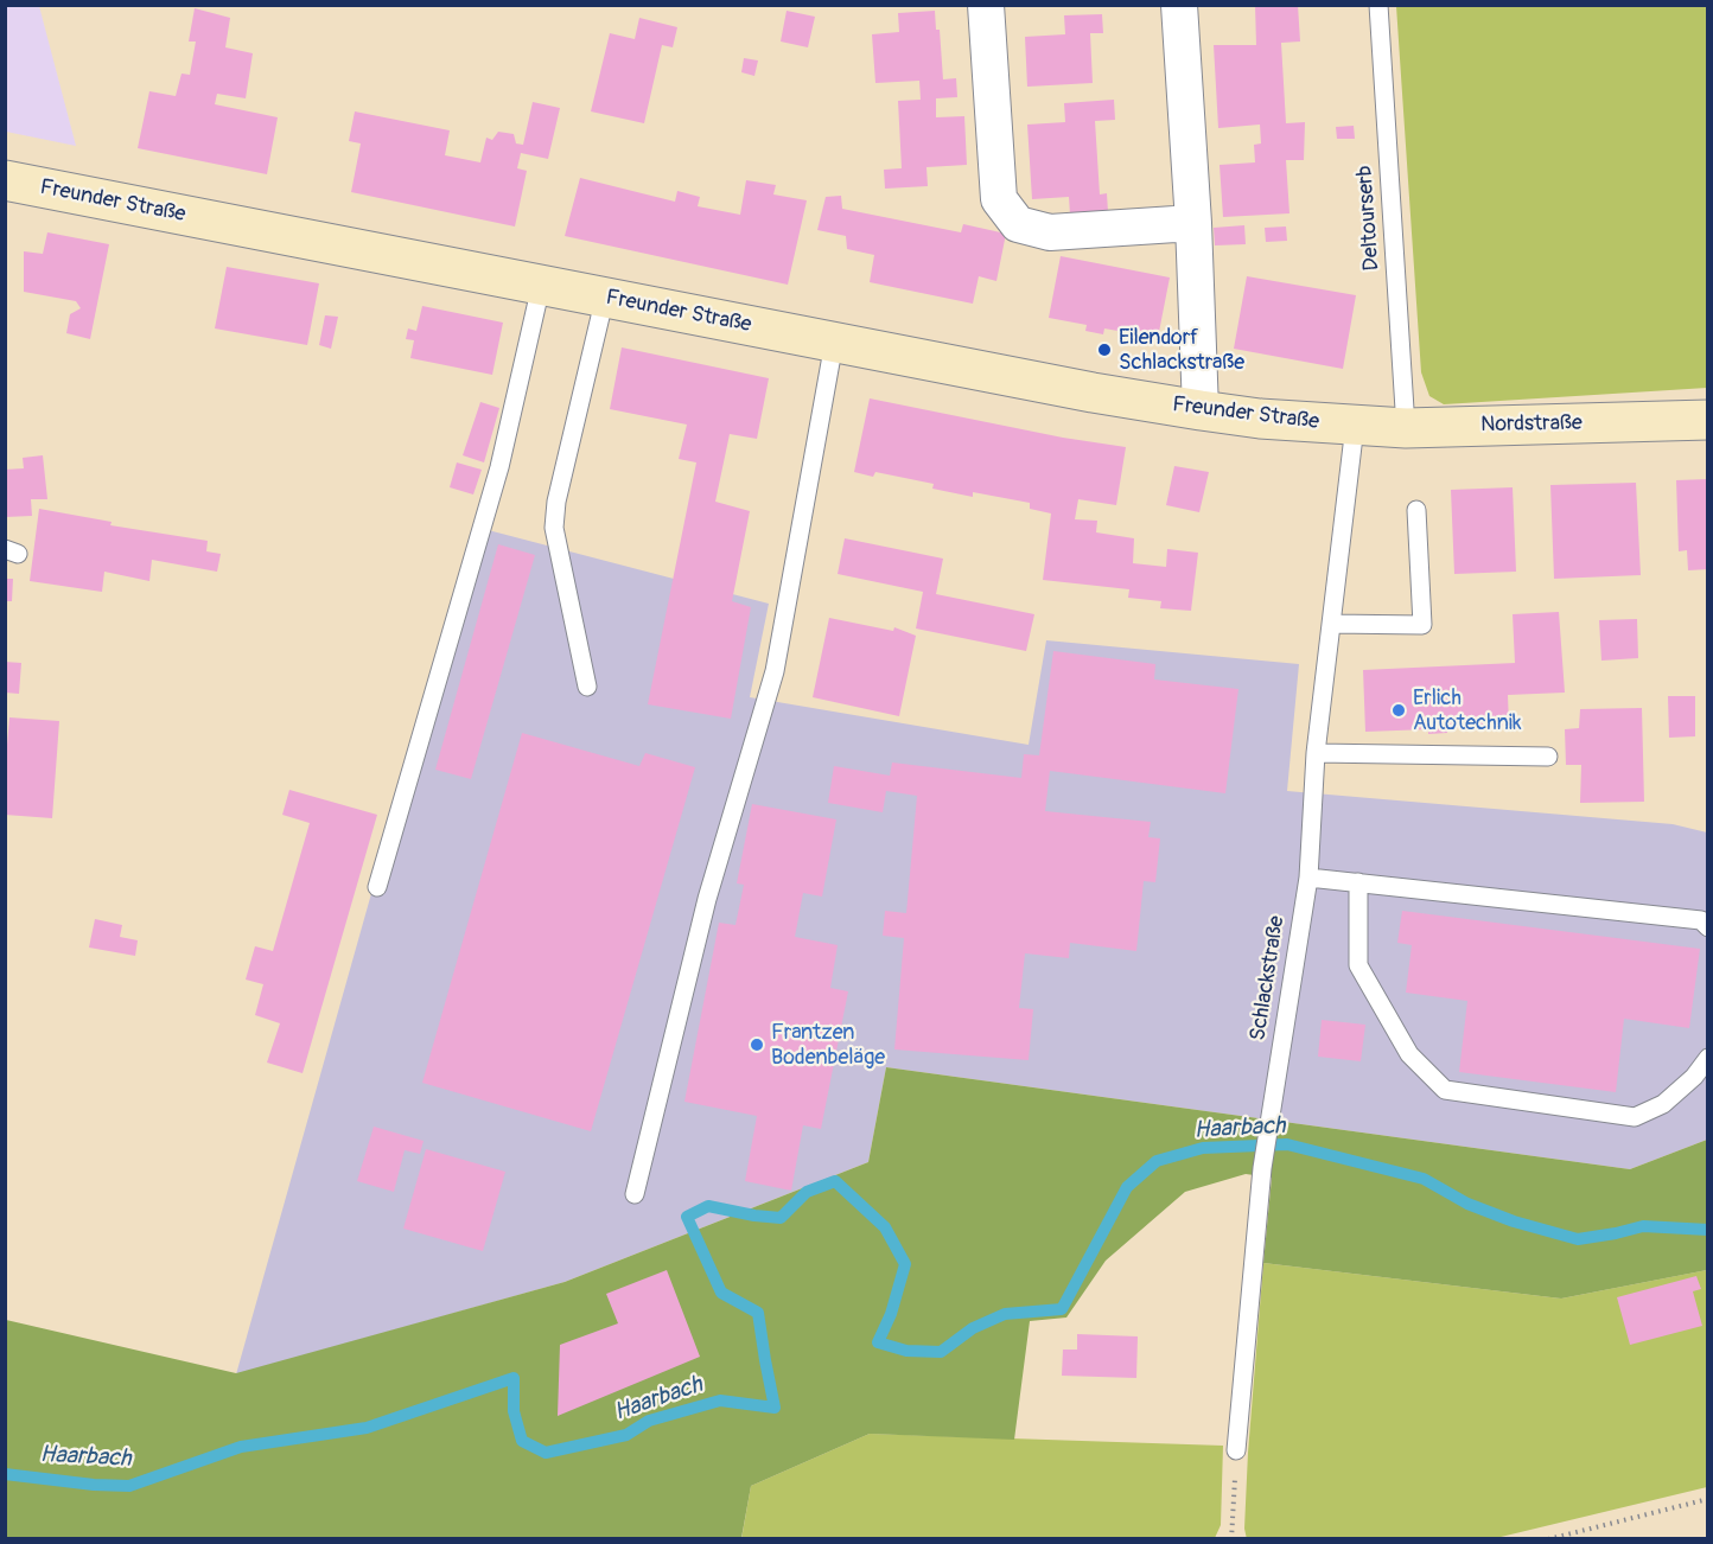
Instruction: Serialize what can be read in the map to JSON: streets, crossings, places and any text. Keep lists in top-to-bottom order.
{
  "streets": {
    "main road": ["Freunder Straße", "Nordstraße"],
    "lane": ["Deltourserb", "Schlackstraße"]
  },
  "crossings": [
    ["Freunder Straße", "Nordstraße"],
    ["Freunder Straße", "Schlackstraße"],
    ["Deltourserb", "Nordstraße"],
    ["Nordstraße", "Schlackstraße"]
  ],
  "water": ["Haarbach"],
  "places": ["Eilendorf Schlackstraße", "Erlich Autotechnik", "Frantzen Bodenbeläge"]
}
